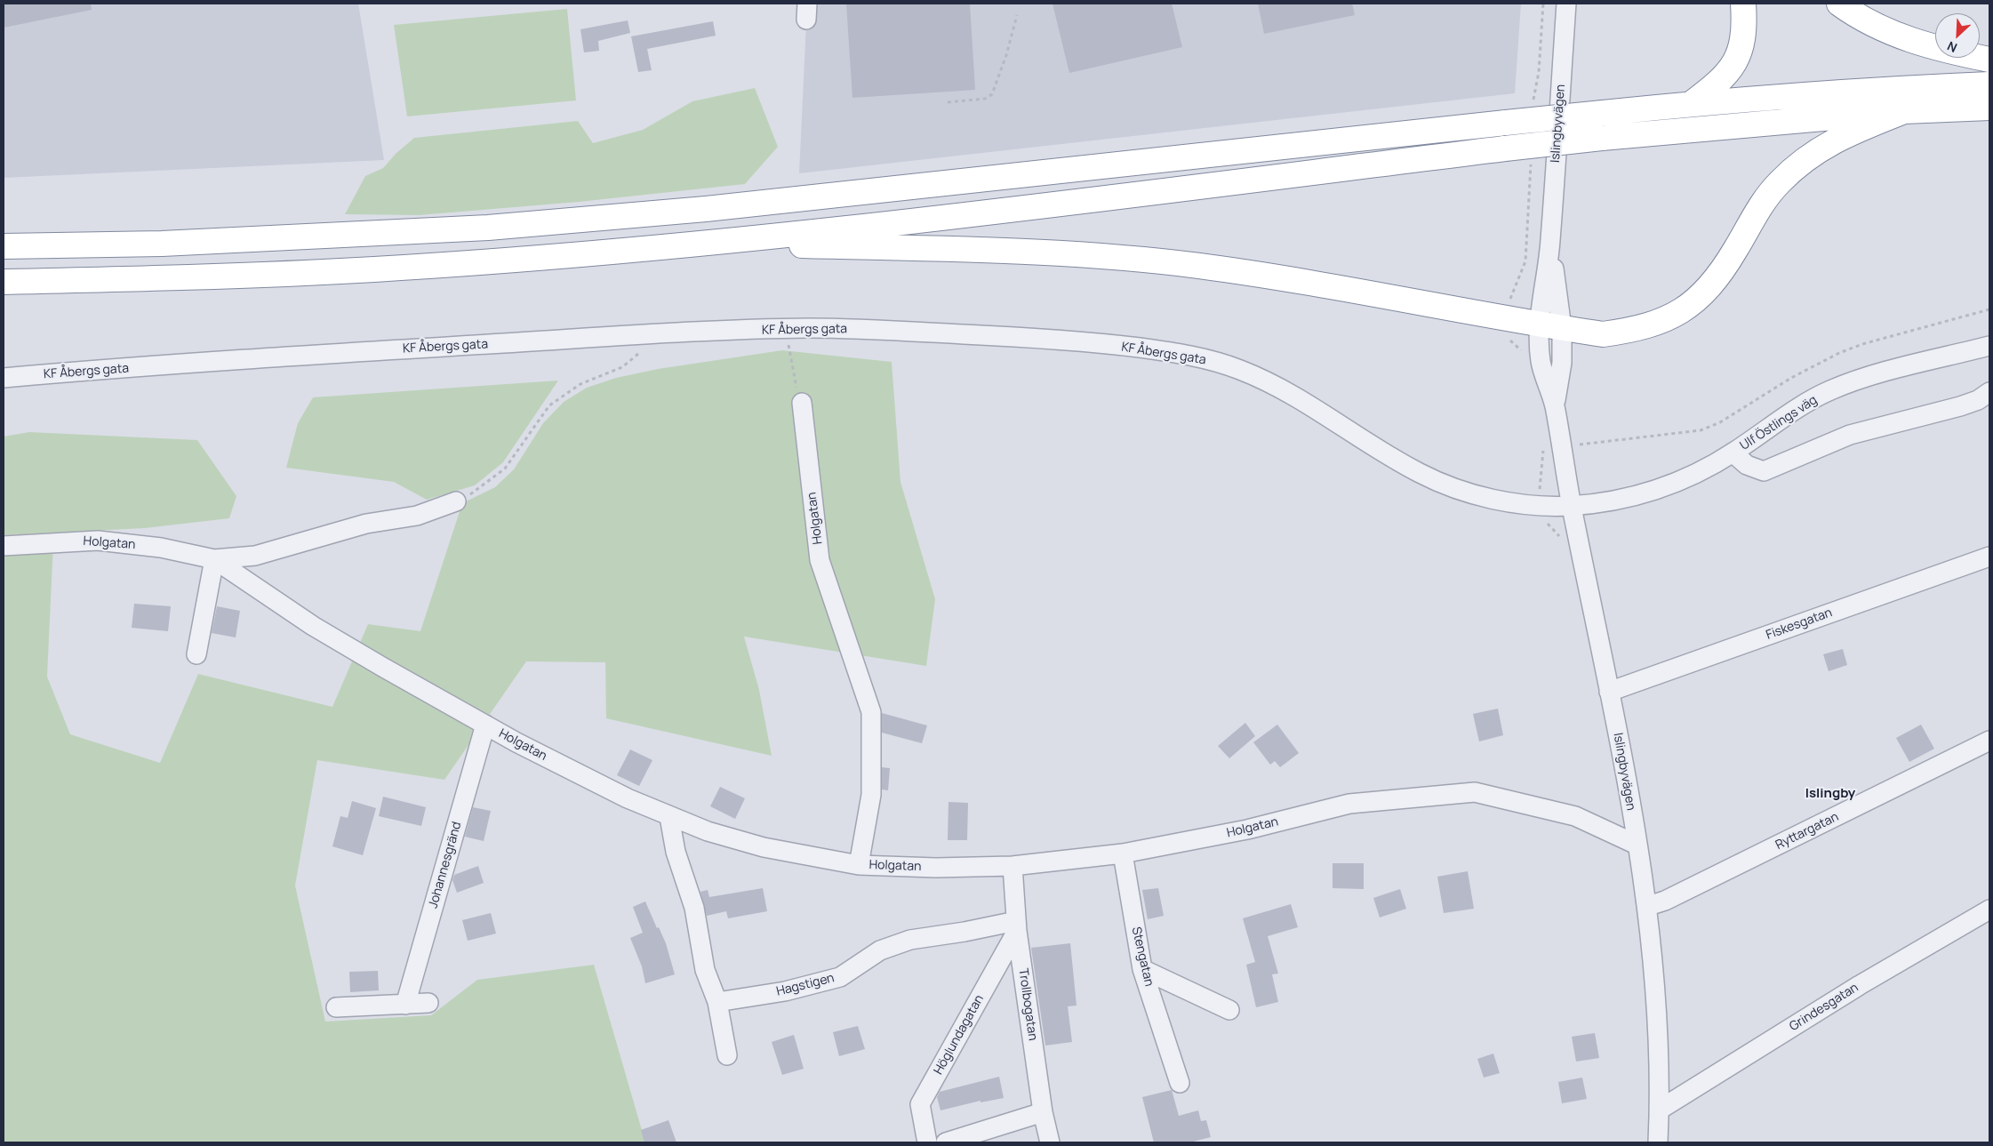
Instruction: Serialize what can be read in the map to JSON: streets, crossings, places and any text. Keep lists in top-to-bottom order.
{
  "streets": {
    "street": [
      "Islingbyvägen",
      "KF Åbergs gata",
      "Ulf Östlings väg",
      "Holgatan",
      "Fiskesgatan",
      "Ryttargatan",
      "Johannesgränd",
      "Stengatan",
      "Hagstigen",
      "Trollbogatan",
      "Grindesgatan",
      "Höglundagatan"
    ]
  },
  "crossings": [
    ["Islingbyvägen", "KF Åbergs gata"],
    ["Islingbyvägen", "Ulf Östlings väg"],
    ["Islingbyvägen", "Holgatan"],
    ["Islingbyvägen", "Fiskesgatan"],
    ["Islingbyvägen", "Ryttargatan"],
    ["Islingbyvägen", "Grindesgatan"],
    ["KF Åbergs gata", "Ulf Östlings väg"],
    ["Holgatan", "Johannesgränd"],
    ["Holgatan", "Stengatan"],
    ["Holgatan", "Trollbogatan"],
    ["Hagstigen", "Trollbogatan"],
    ["Hagstigen", "Höglundagatan"],
    ["Trollbogatan", "Höglundagatan"]
  ],
  "districts": ["Islingby"],
  "north": "bottom left"
}
